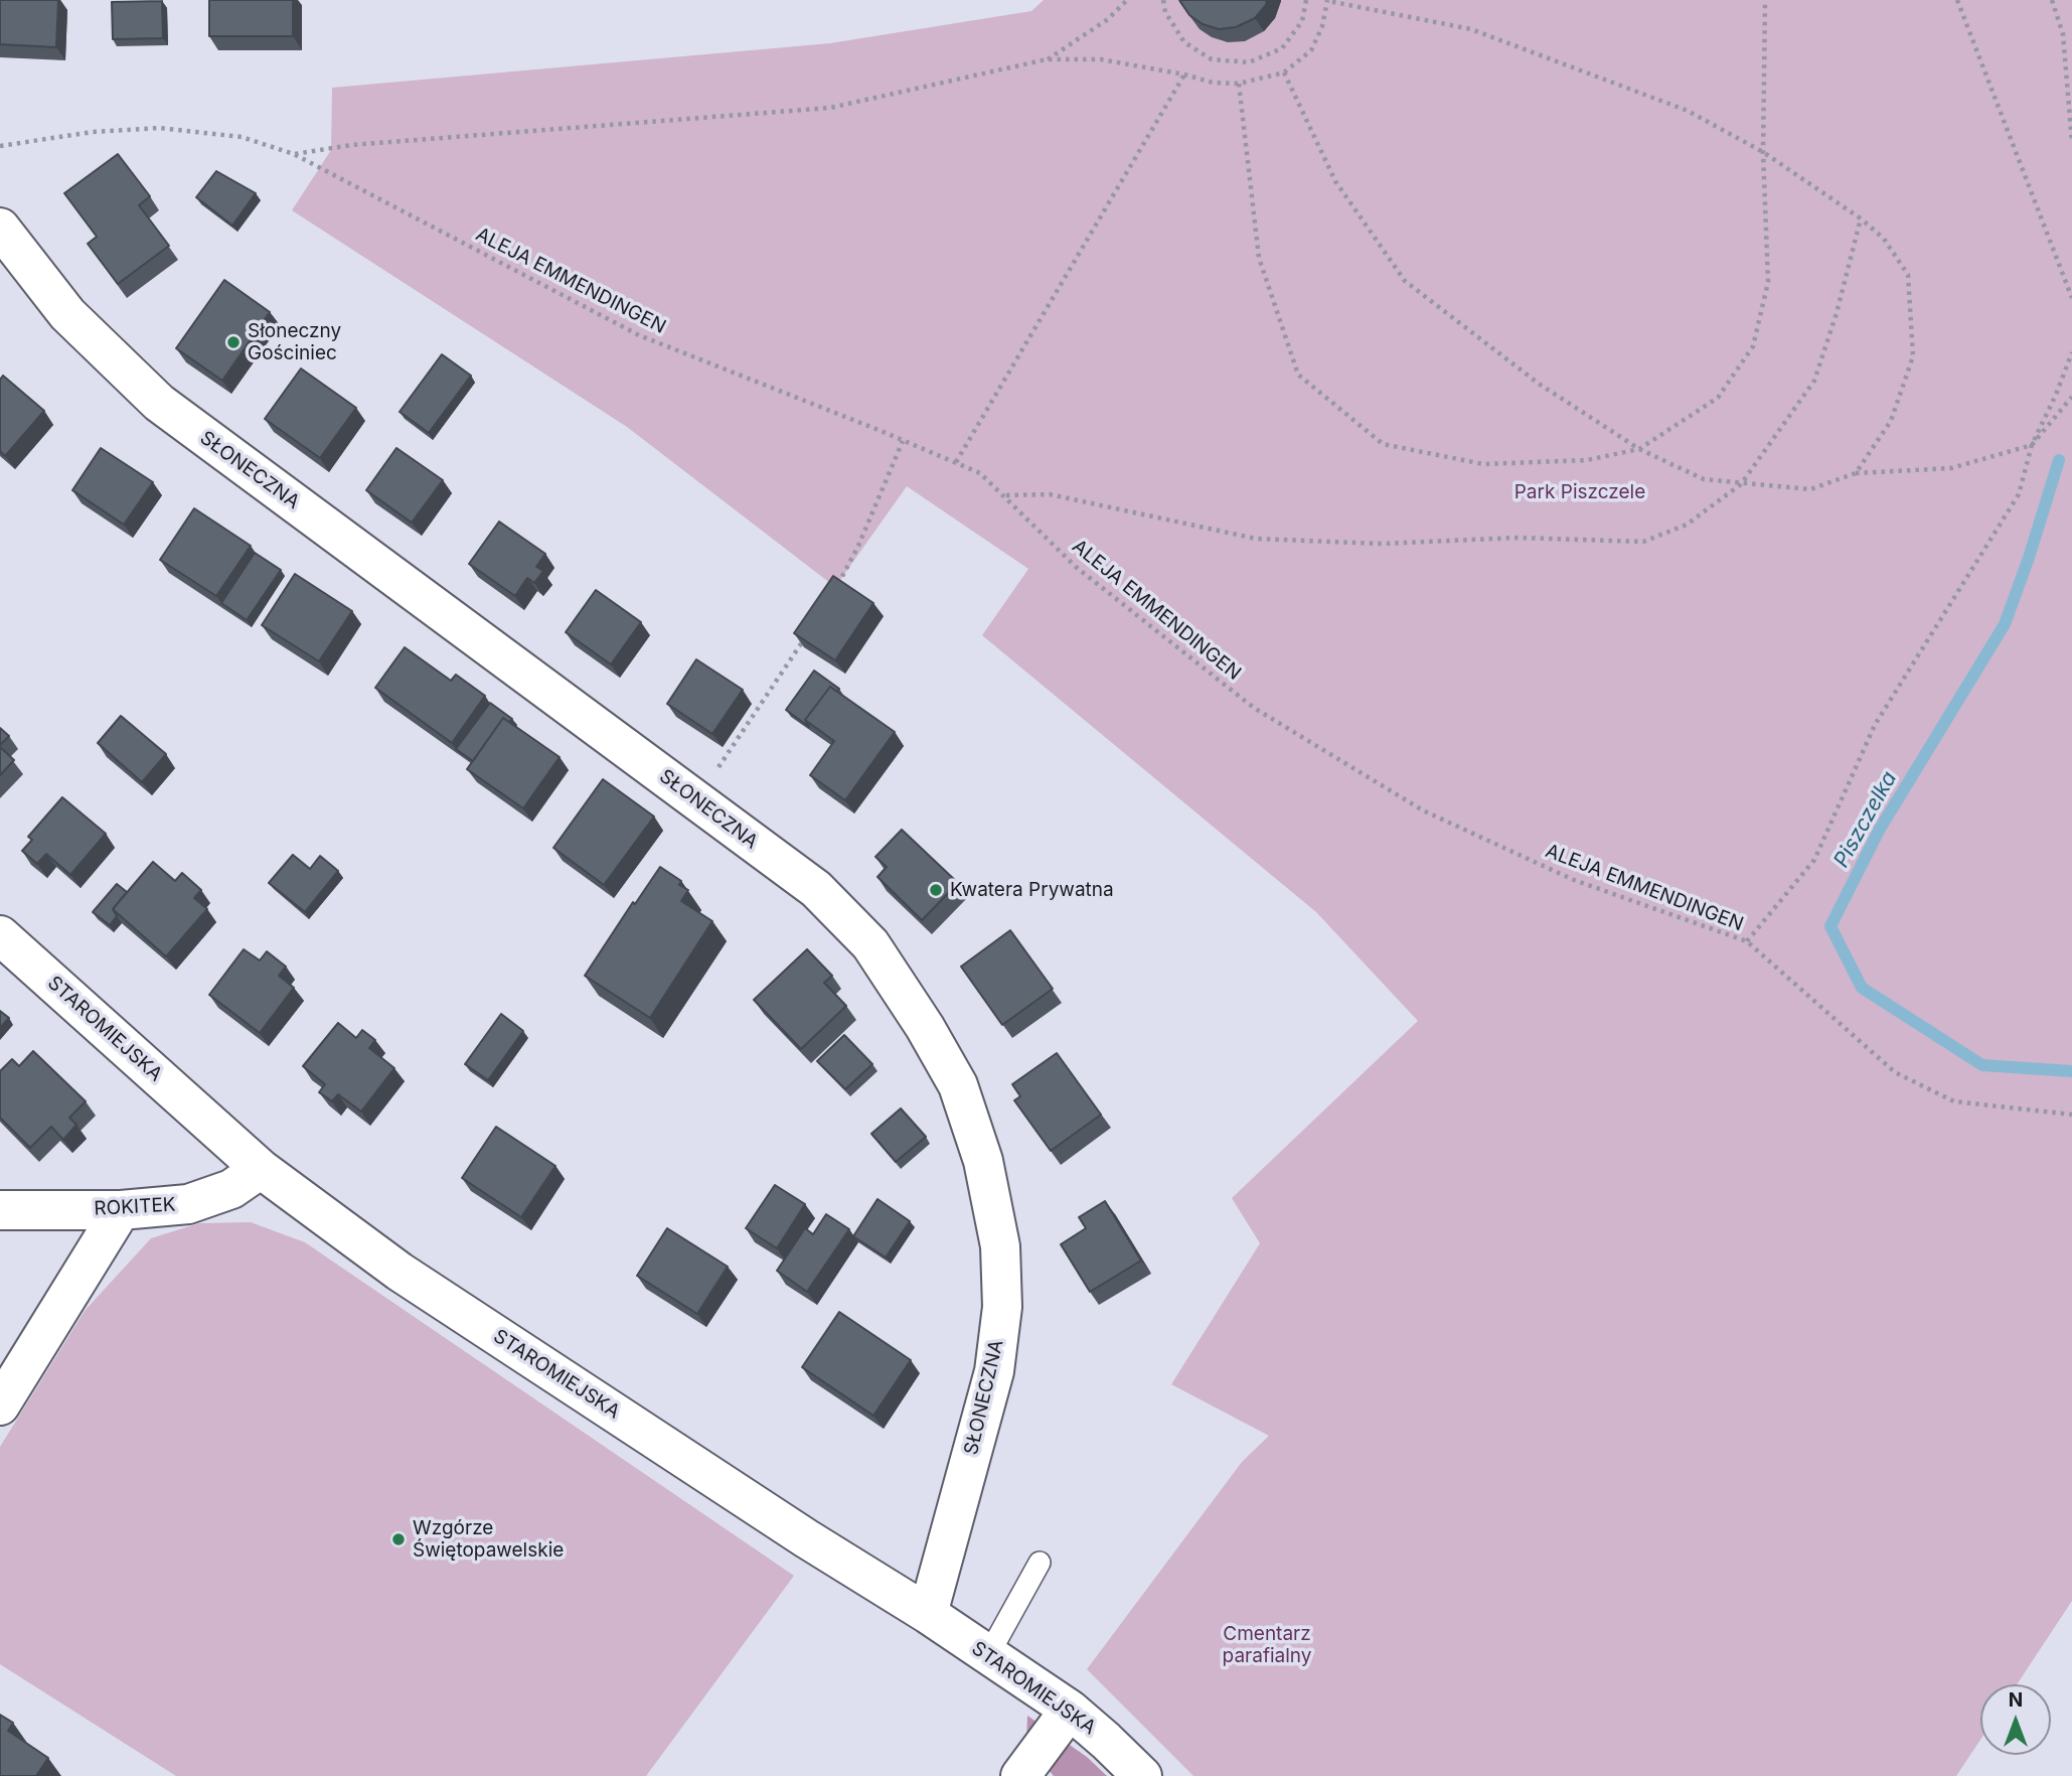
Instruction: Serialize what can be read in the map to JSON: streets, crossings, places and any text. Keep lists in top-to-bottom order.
{
  "streets": {
    "street": ["SŁONECZNA", "STAROMIEJSKA", "ROKITEK"],
    "path": ["ALEJA EMMENDINGEN"]
  },
  "crossings": [
    ["SŁONECZNA", "STAROMIEJSKA"],
    ["STAROMIEJSKA", "ROKITEK"]
  ],
  "water": ["Piszczelka"],
  "parks": ["Park Piszczele", "Cmentarz parafialny"],
  "places": ["Słoneczny Gościniec", "Kwatera Prywatna", "Wzgórze Świętopawelskie"],
  "north": "top"
}
